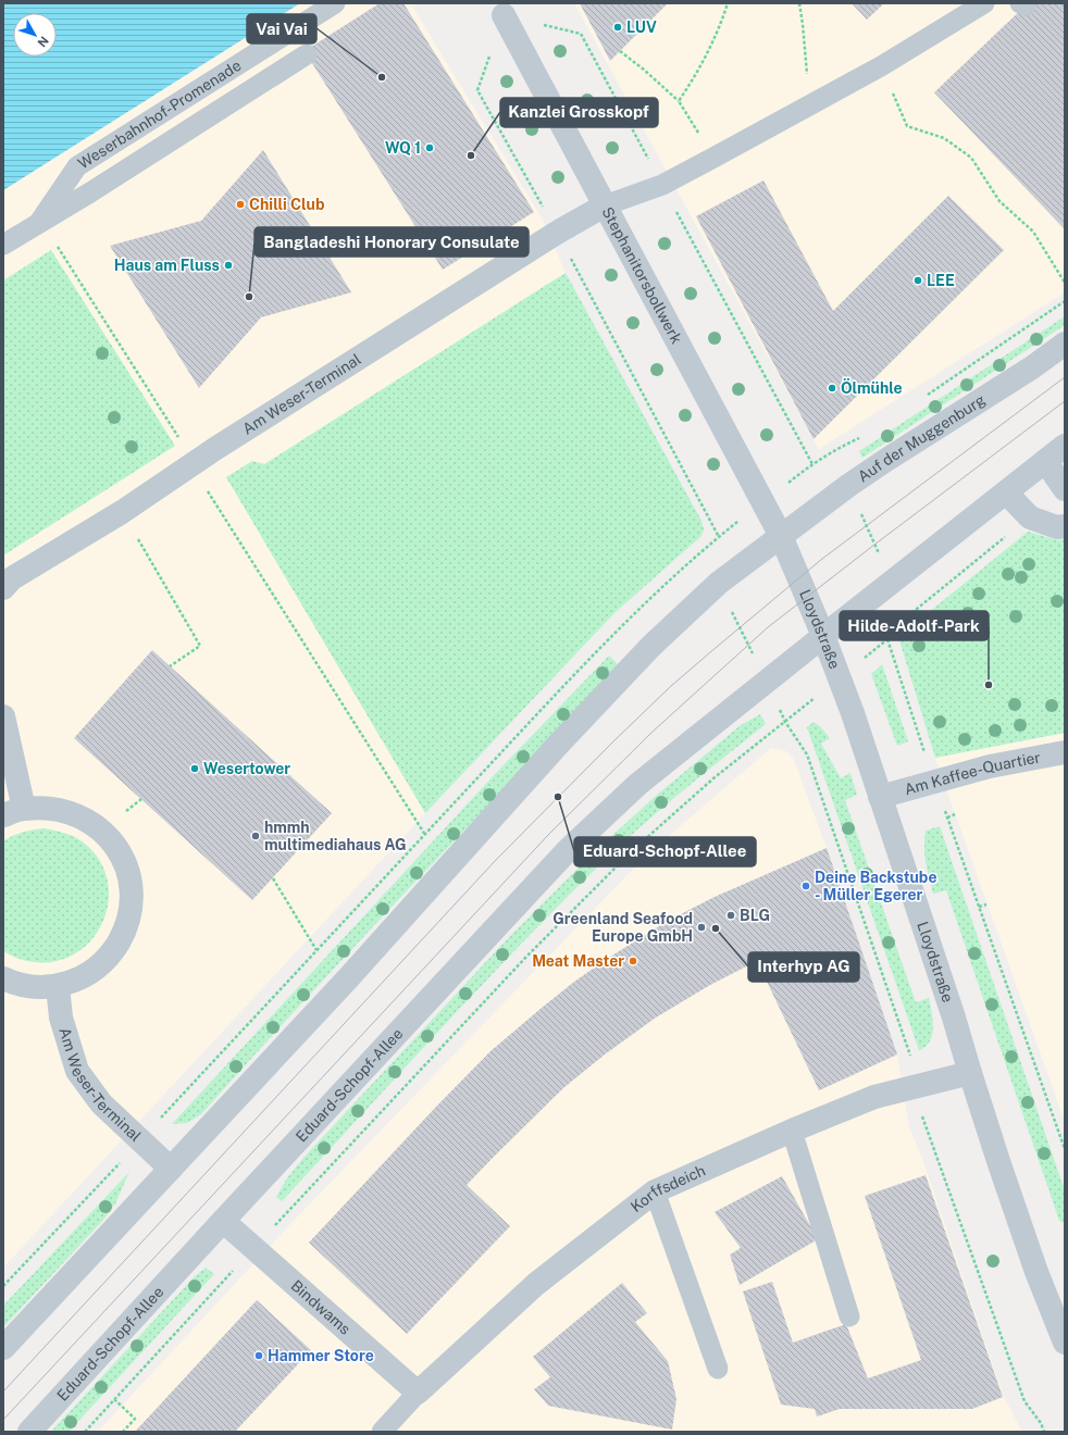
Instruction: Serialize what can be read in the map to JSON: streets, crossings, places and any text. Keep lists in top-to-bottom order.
{
  "streets": {
    "street": [
      "Stephanitorsbollwerk",
      "Am Weser-Terminal",
      "Auf der Muggenburg",
      "Lloydstraße",
      "Am Kaffee-Quartier",
      "Eduard-Schopf-Allee",
      "Korffsdeich",
      "Bindwams"
    ],
    "lane": ["Weserbahnhof-Promenade"]
  },
  "crossings": [
    ["Stephanitorsbollwerk", "Am Weser-Terminal"],
    ["Stephanitorsbollwerk", "Auf der Muggenburg"],
    ["Stephanitorsbollwerk", "Lloydstraße"],
    ["Auf der Muggenburg", "Lloydstraße"],
    ["Lloydstraße", "Am Kaffee-Quartier"],
    ["Lloydstraße", "Eduard-Schopf-Allee"],
    ["Lloydstraße", "Korffsdeich"],
    ["Eduard-Schopf-Allee", "Bindwams"],
    ["Korffsdeich", "Bindwams"]
  ],
  "places": [
    "LUV",
    "Vai Vai",
    "WQ 1",
    "Kanzlei Grosskopf",
    "Chilli Club",
    "Haus am Fluss",
    "LEE",
    "Bangladeshi Honorary Consulate",
    "Ölmühle",
    "Hilde-Adolf-Park",
    "Wesertower",
    "Eduard-Schopf-Allee",
    "hmmh multimediahaus AG",
    "Deine Backstube - Müller Egerer",
    "BLG",
    "Greenland Seafood Europe GmbH",
    "Interhyp AG",
    "Meat Master",
    "Hammer Store"
  ],
  "north": "bottom right"
}
